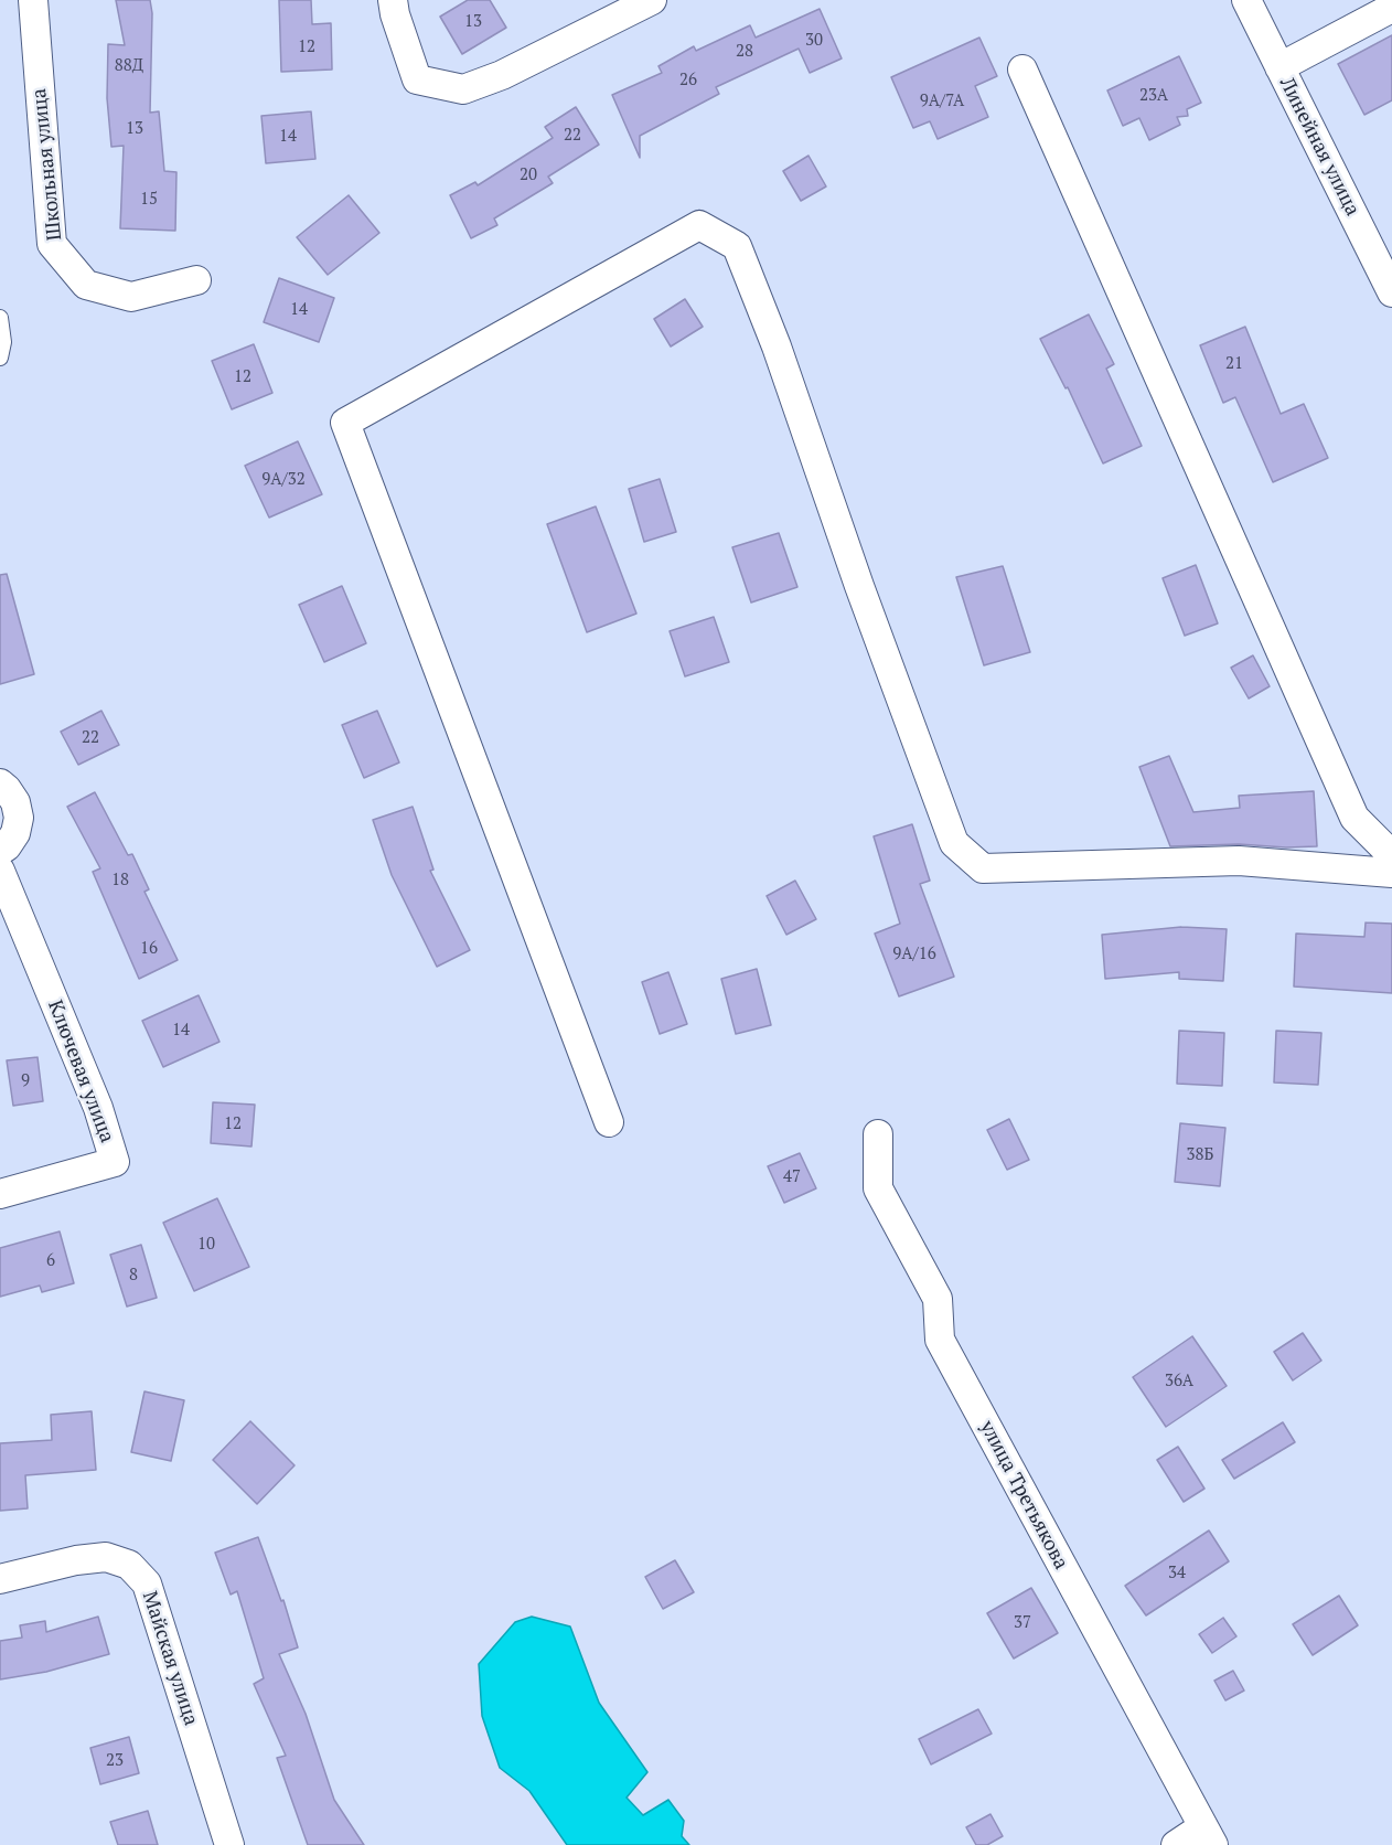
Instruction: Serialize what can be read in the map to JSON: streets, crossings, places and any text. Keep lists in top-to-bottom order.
{
  "streets": {
    "street": [
      "Линейная улица",
      "Школьная улица",
      "Ключевая улица",
      "улица Третьякова",
      "Майская улица"
    ]
  },
  "house_numbers": [
    "13",
    "30",
    "12",
    "28",
    "88Д",
    "26",
    "23А",
    "9А/7А",
    "13",
    "22",
    "14",
    "20",
    "15",
    "14",
    "21",
    "12",
    "9А/32",
    "22",
    "18",
    "16",
    "9А/16",
    "14",
    "9",
    "12",
    "38Б",
    "47",
    "10",
    "6",
    "8",
    "36А",
    "34",
    "37",
    "23"
  ]
}
